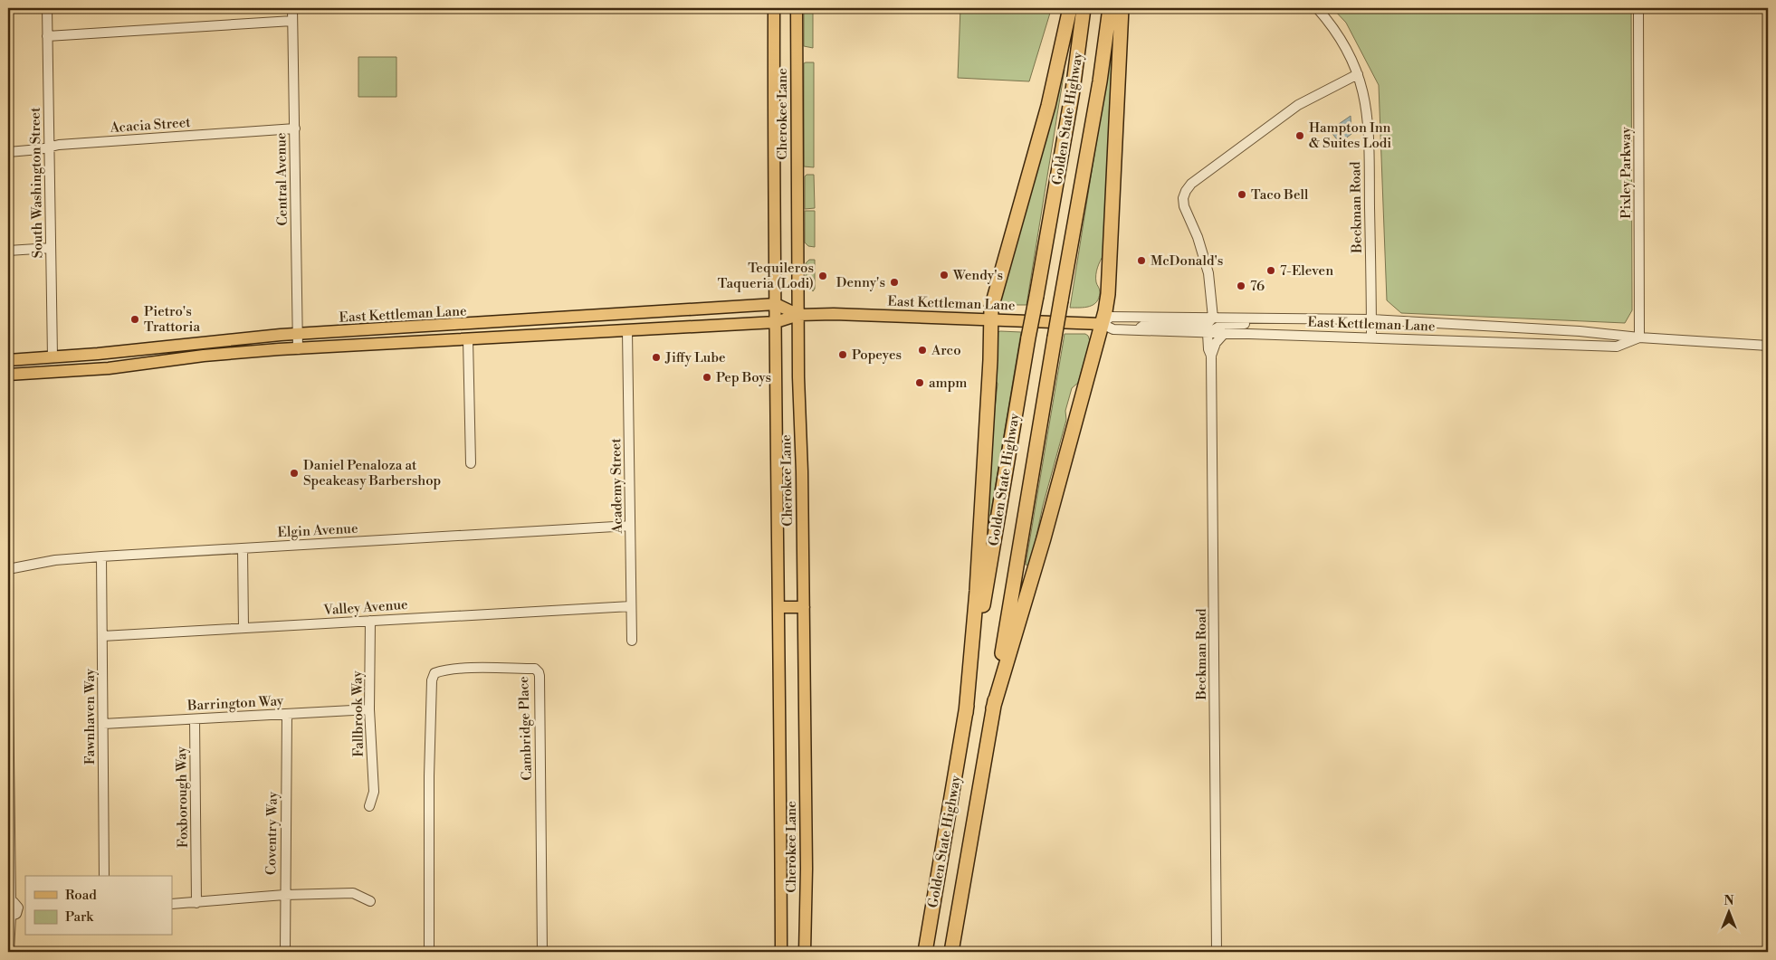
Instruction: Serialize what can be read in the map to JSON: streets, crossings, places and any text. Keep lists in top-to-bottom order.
{
  "streets": {
    "highway": ["Golden State Highway"],
    "main road": ["Cherokee Lane", "East Kettleman Lane"],
    "street": [
      "Acacia Street",
      "Pixley Parkway",
      "Central Avenue",
      "South Washington Street",
      "Beckman Road",
      "Academy Street",
      "Elgin Avenue",
      "Valley Avenue",
      "Barrington Way",
      "Fallbrook Way",
      "Fawnhaven Way",
      "Cambridge Place",
      "Foxborough Way",
      "Coventry Way"
    ]
  },
  "crossings": [
    ["Cherokee Lane", "East Kettleman Lane"],
    ["Acacia Street", "Central Avenue"],
    ["Acacia Street", "South Washington Street"],
    ["Pixley Parkway", "East Kettleman Lane"],
    ["Central Avenue", "East Kettleman Lane"],
    ["South Washington Street", "East Kettleman Lane"],
    ["Beckman Road", "East Kettleman Lane"],
    ["East Kettleman Lane", "Academy Street"],
    ["Academy Street", "Elgin Avenue"],
    ["Academy Street", "Valley Avenue"],
    ["Elgin Avenue", "Fawnhaven Way"],
    ["Valley Avenue", "Fallbrook Way"],
    ["Valley Avenue", "Fawnhaven Way"],
    ["Barrington Way", "Fallbrook Way"],
    ["Barrington Way", "Fawnhaven Way"],
    ["Barrington Way", "Foxborough Way"],
    ["Barrington Way", "Coventry Way"]
  ],
  "places": [
    "Hampton Inn & Suites Lodi",
    "Taco Bell",
    "McDonald's",
    "7-Eleven",
    "Wendy's",
    "Tequileros Taqueria (Lodi)",
    "Denny's",
    "76",
    "Pietro's Trattoria",
    "Arco",
    "Popeyes",
    "Jiffy Lube",
    "Pep Boys",
    "ampm",
    "Daniel Penaloza at Speakeasy Barbershop"
  ],
  "legend": ["Road", "Park"],
  "north": "top"
}
